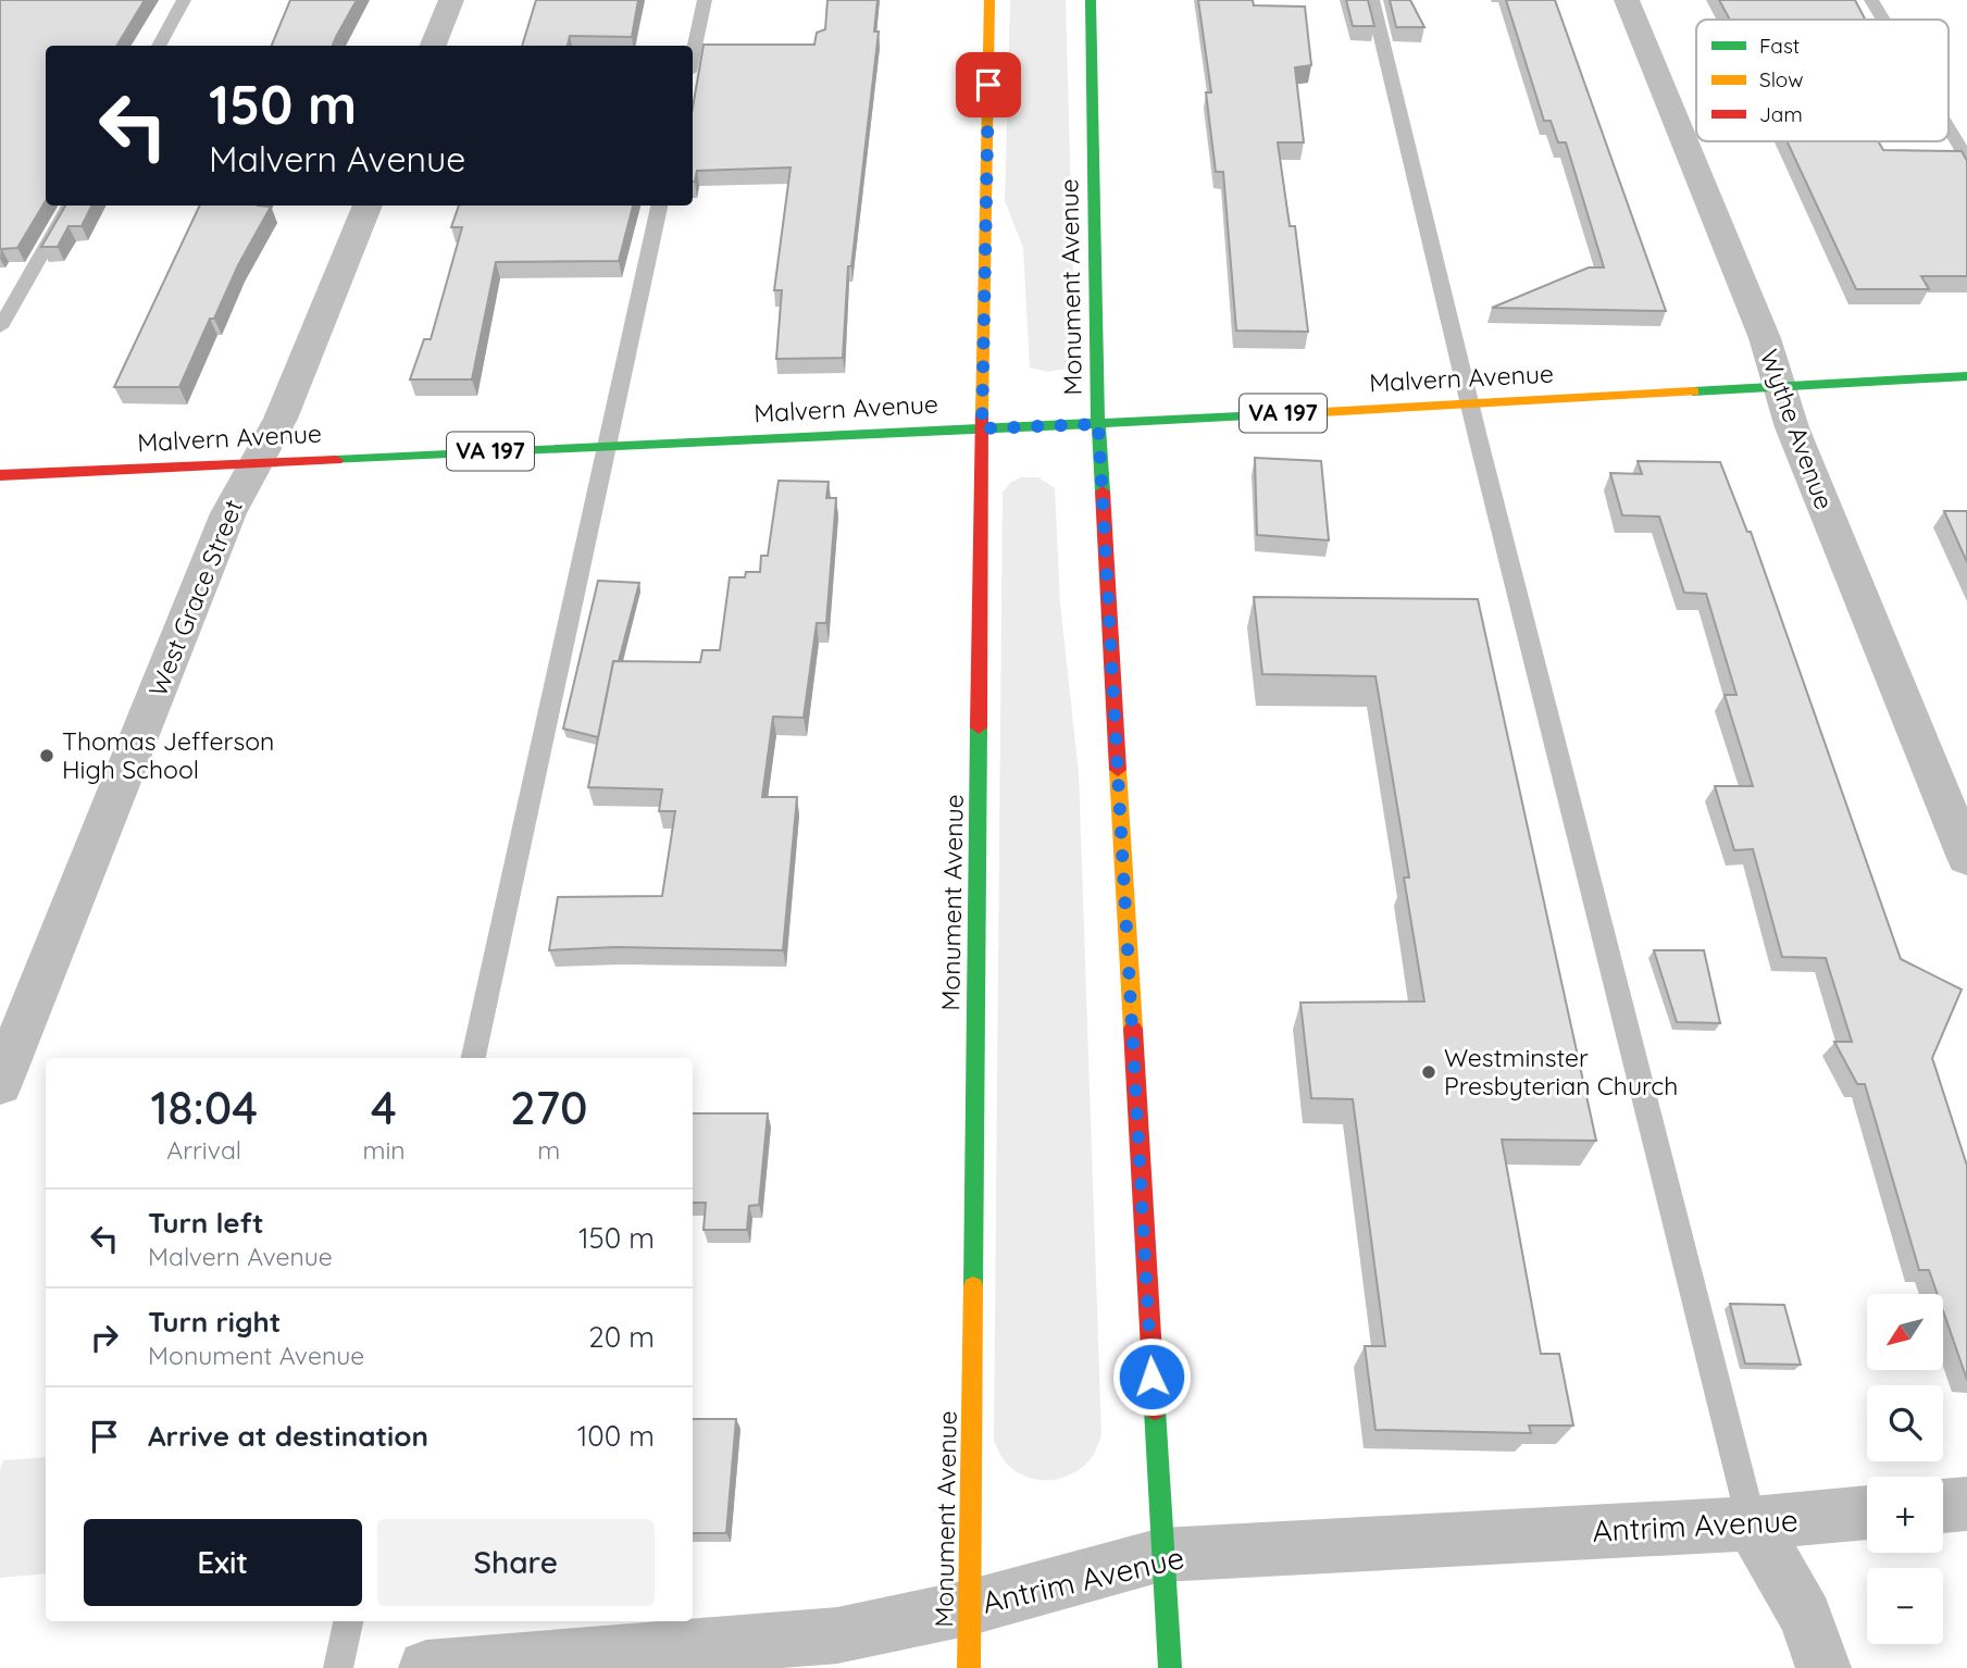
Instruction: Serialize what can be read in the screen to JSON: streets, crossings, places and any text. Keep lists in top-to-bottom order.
{
  "streets": {
    "street": [
      "Monument Avenue",
      "Malvern Avenue",
      "VA 197",
      "Wythe Avenue",
      "West Grace Street",
      "Antrim Avenue"
    ]
  },
  "crossings": [
    ["Monument Avenue", "Malvern Avenue"],
    ["Monument Avenue", "Antrim Avenue"],
    ["Malvern Avenue", "Wythe Avenue"],
    ["Malvern Avenue", "West Grace Street"]
  ],
  "places": ["Thomas Jefferson High School", "Westminster Presbyterian Church"],
  "legend": ["Fast", "Slow", "Jam"],
  "north": "bottom left",
  "page": {
    "turn": ["150 m", "Malvern Avenue"],
    "eta": [
      "18:04",
      "Arrival",
      "4",
      "min",
      "270",
      "m"
    ],
    "list": [
      {
        "name": "Turn left",
        "note": "Malvern Avenue",
        "value": "150 m"
      },
      {
        "name": "Turn right",
        "note": "Monument Avenue",
        "value": "20 m"
      },
      {
        "name": "Arrive at destination",
        "value": "100 m"
      }
    ],
    "map_buttons": ["+", "−"],
    "buttons": ["Exit", "Share"]
  }
}
